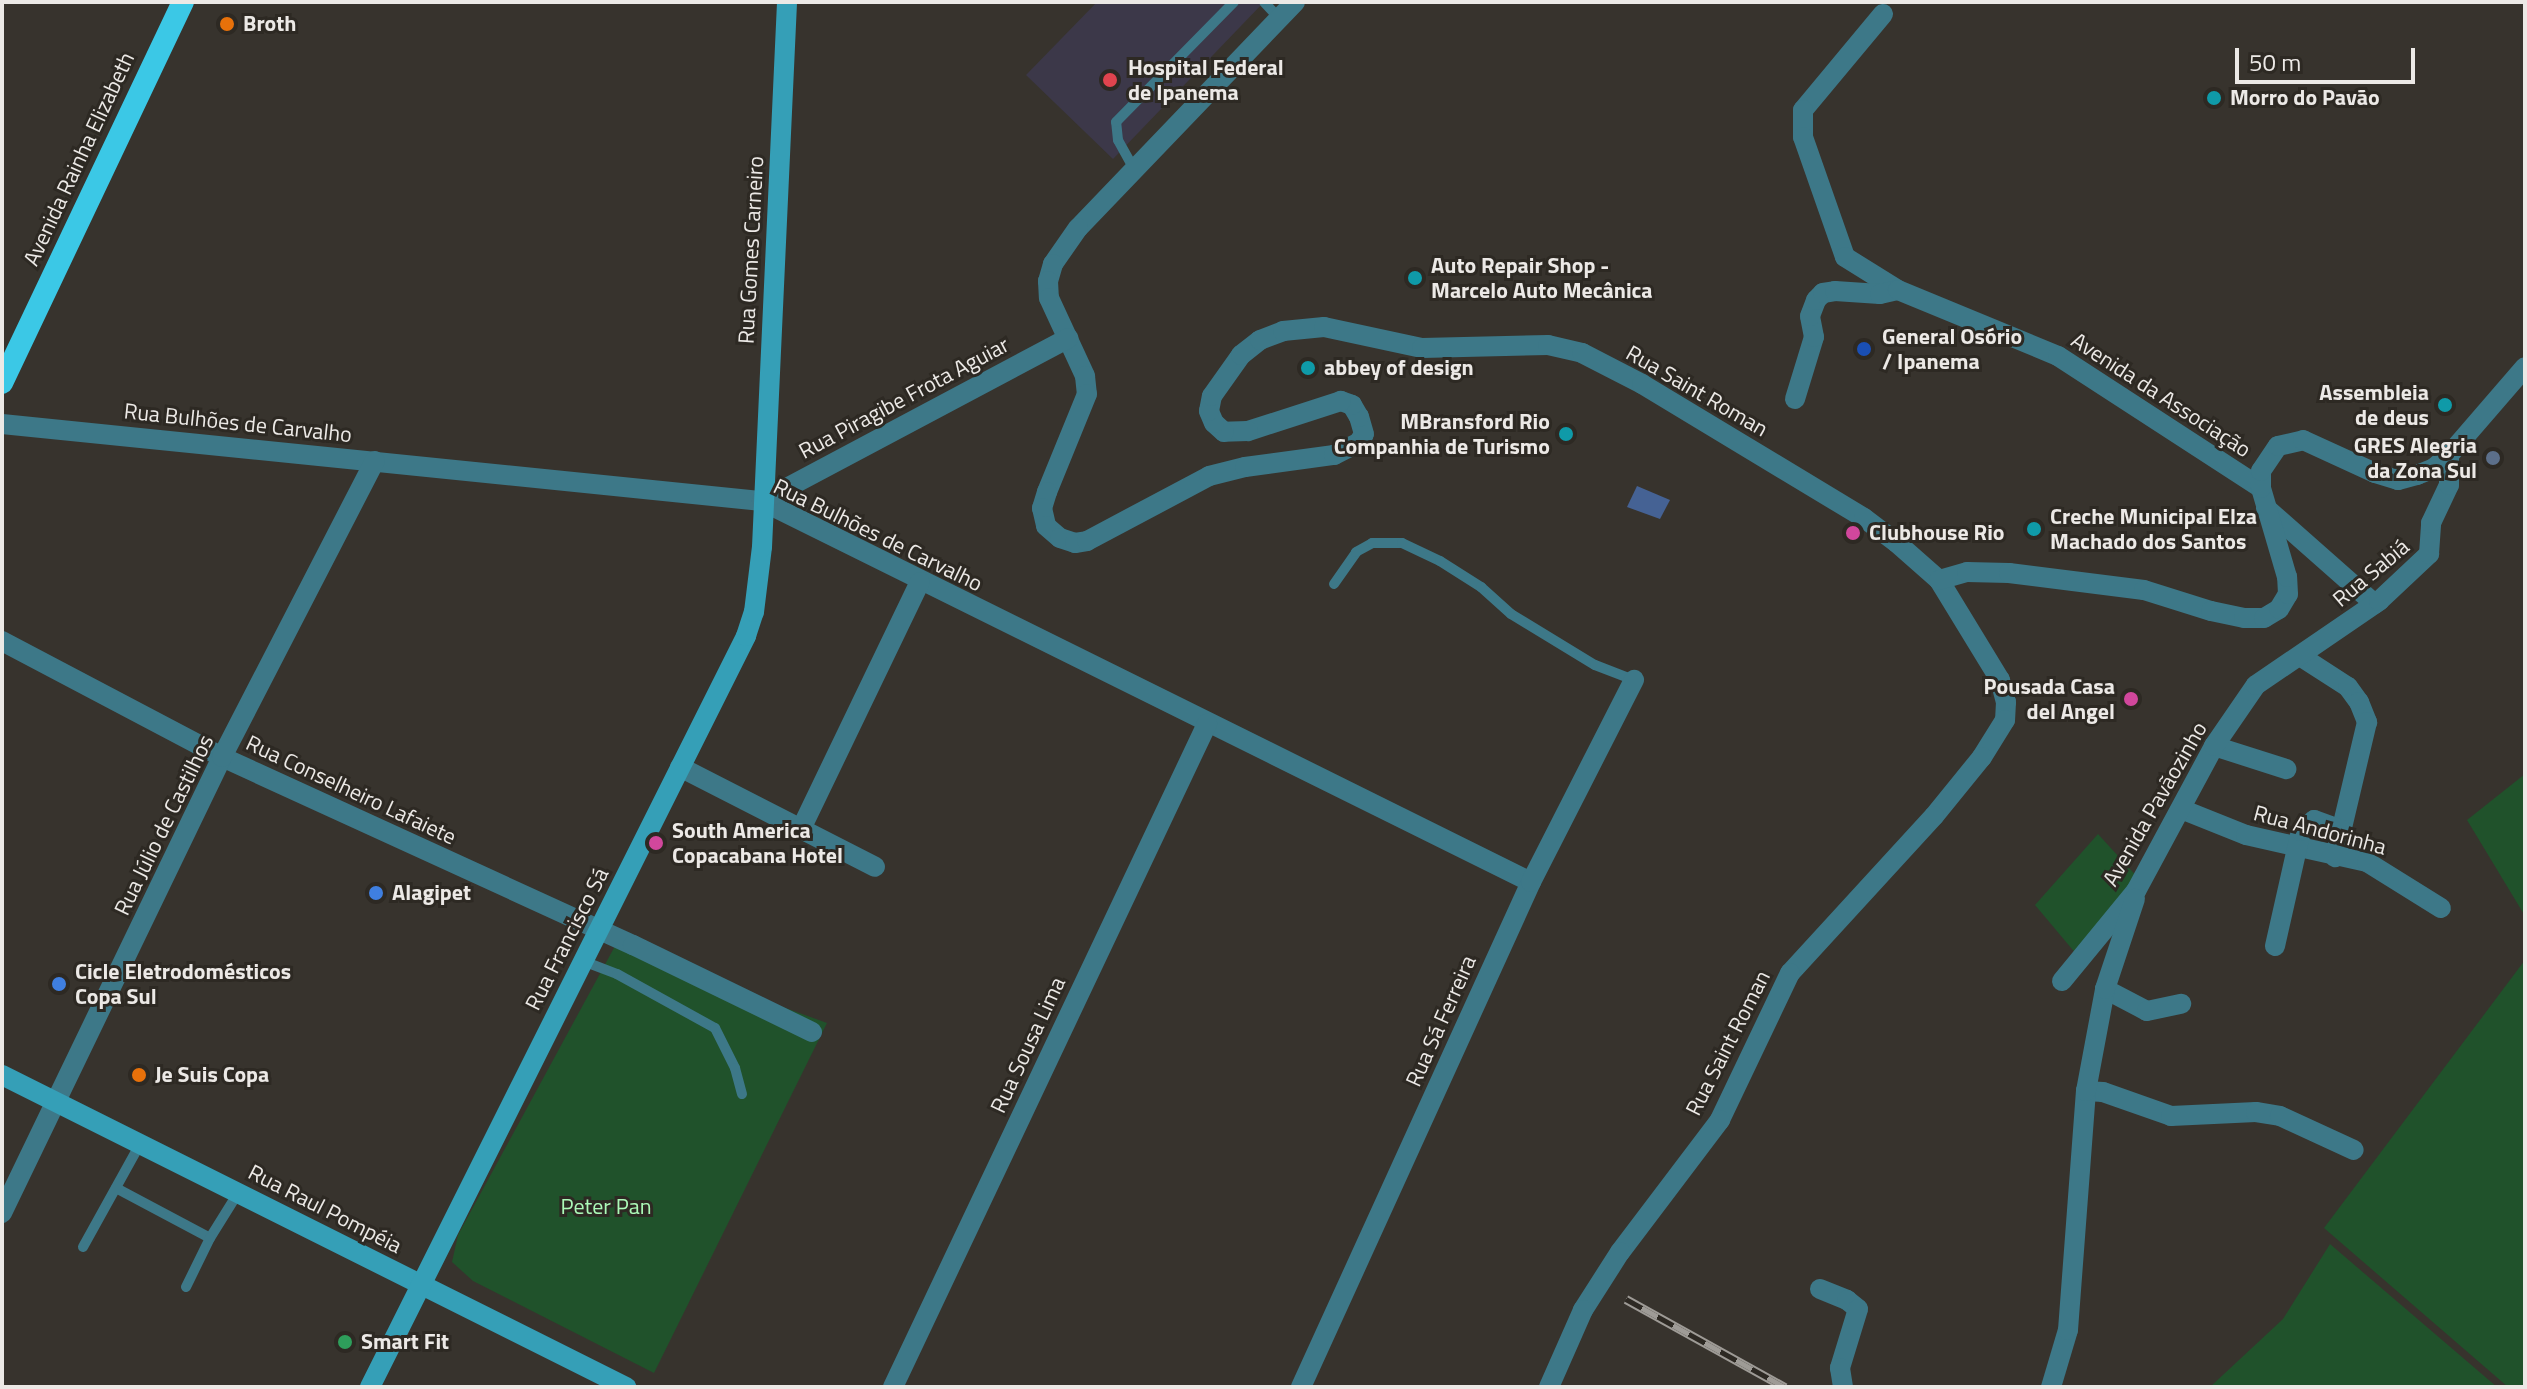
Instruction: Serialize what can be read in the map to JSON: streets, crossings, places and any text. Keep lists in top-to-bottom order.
{
  "streets": {
    "highway": ["Avenida Rainha Elizabeth"],
    "main road": ["Rua Gomes Carneiro", "Rua Francisco Sá", "Rua Raul Pompéia"],
    "street": [
      "Rua Saint Roman",
      "Avenida da Associação",
      "Rua Piragibe Frota Aguiar",
      "Rua Bulhões de Carvalho",
      "Rua Sabiá",
      "Rua Conselheiro Lafaiete",
      "Avenida Pavãozinho",
      "Rua Júlio de Castilhos",
      "Rua Andorinha",
      "Rua Sá Ferreira",
      "Rua Sousa Lima"
    ]
  },
  "crossings": [
    ["Rua Gomes Carneiro", "Rua Piragibe Frota Aguiar"],
    ["Rua Gomes Carneiro", "Rua Bulhões de Carvalho"],
    ["Rua Gomes Carneiro", "Rua Francisco Sá"],
    ["Rua Saint Roman", "Rua Piragibe Frota Aguiar"],
    ["Avenida da Associação", "Rua Sabiá"],
    ["Rua Piragibe Frota Aguiar", "Rua Bulhões de Carvalho"],
    ["Rua Piragibe Frota Aguiar", "Rua Francisco Sá"],
    ["Rua Bulhões de Carvalho", "Rua Júlio de Castilhos"],
    ["Rua Bulhões de Carvalho", "Rua Francisco Sá"],
    ["Rua Bulhões de Carvalho", "Rua Sá Ferreira"],
    ["Rua Bulhões de Carvalho", "Rua Sousa Lima"],
    ["Rua Sabiá", "Avenida Pavãozinho"],
    ["Rua Conselheiro Lafaiete", "Rua Júlio de Castilhos"],
    ["Rua Conselheiro Lafaiete", "Rua Francisco Sá"],
    ["Avenida Pavãozinho", "Rua Andorinha"],
    ["Rua Júlio de Castilhos", "Rua Raul Pompéia"],
    ["Rua Francisco Sá", "Rua Raul Pompéia"]
  ],
  "parks": ["Peter Pan"],
  "places": [
    "Broth",
    "Hospital Federal de Ipanema",
    "Morro do Pavão",
    "Auto Repair Shop - Marcelo Auto Mecânica",
    "General Osório / Ipanema",
    "abbey of design",
    "Assembleia de deus",
    "MBransford Rio Companhia de Turismo",
    "GRES Alegria da Zona Sul",
    "Creche Municipal Elza Machado dos Santos",
    "Clubhouse Rio",
    "Pousada Casa del Angel",
    "South America Copacabana Hotel",
    "Alagipet",
    "Cicle Eletrodomésticos Copa Sul",
    "Je Suis Copa",
    "Smart Fit"
  ],
  "scale_bar": "50 m"
}
